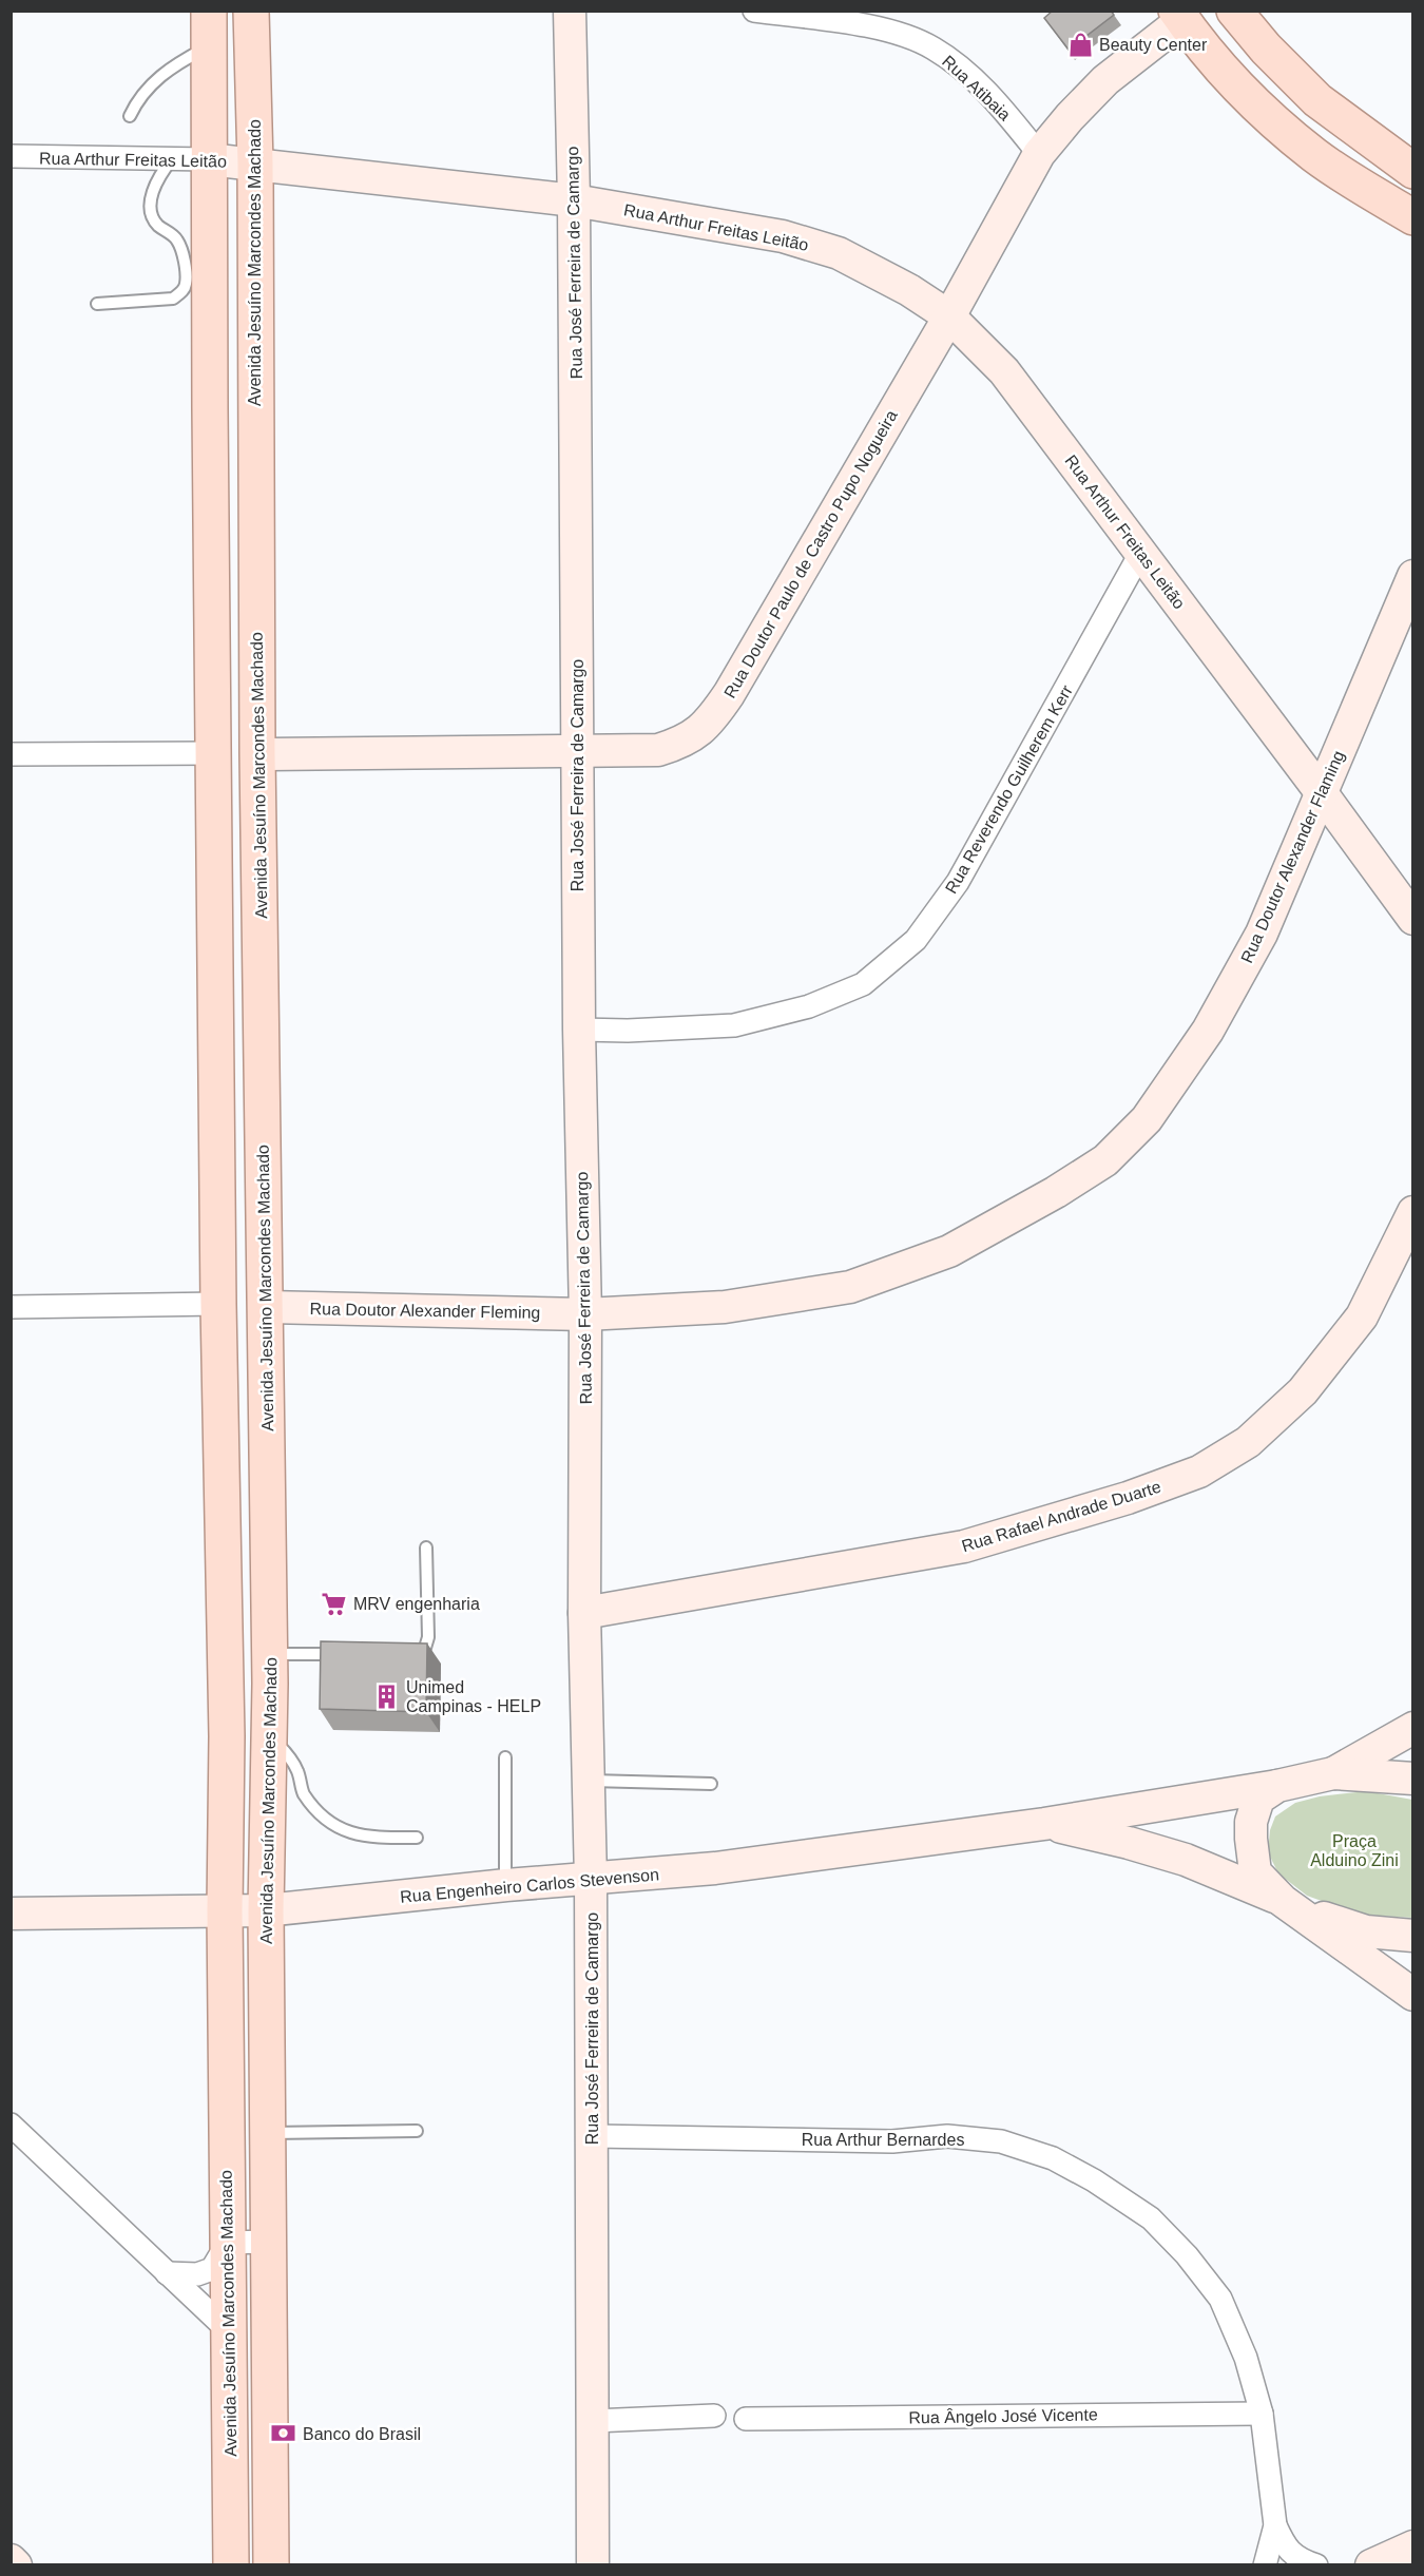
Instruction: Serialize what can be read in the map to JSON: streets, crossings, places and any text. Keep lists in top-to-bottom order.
{
  "streets": {
    "main road": ["Avenida Jesuíno Marcondes Machado"],
    "street": [
      "Rua Atibaia",
      "Rua Arthur Freitas Leitão",
      "Rua José Ferreira de Camargo",
      "Rua Doutor Paulo de Castro Pupo Nogueira",
      "Rua Reverendo Guilherem Kerr",
      "Rua Doutor Alexander Flaming",
      "Rua Doutor Alexander Fleming",
      "Rua Rafael Andrade Duarte",
      "Rua Engenheiro Carlos Stevenson",
      "Rua Arthur Bernardes",
      "Rua Ângelo José Vicente"
    ]
  },
  "crossings": [
    ["Rua Atibaia", "Rua Doutor Paulo de Castro Pupo Nogueira"],
    ["Rua Arthur Freitas Leitão", "Avenida Jesuíno Marcondes Machado"],
    ["Rua Arthur Freitas Leitão", "Rua José Ferreira de Camargo"],
    ["Rua Arthur Freitas Leitão", "Rua Doutor Paulo de Castro Pupo Nogueira"],
    ["Rua Arthur Freitas Leitão", "Rua Reverendo Guilherem Kerr"],
    ["Rua Arthur Freitas Leitão", "Rua Doutor Alexander Flaming"],
    ["Avenida Jesuíno Marcondes Machado", "Rua Doutor Paulo de Castro Pupo Nogueira"],
    ["Avenida Jesuíno Marcondes Machado", "Rua Doutor Alexander Fleming"],
    ["Avenida Jesuíno Marcondes Machado", "Rua Engenheiro Carlos Stevenson"],
    ["Rua José Ferreira de Camargo", "Rua Doutor Paulo de Castro Pupo Nogueira"],
    ["Rua José Ferreira de Camargo", "Rua Reverendo Guilherem Kerr"],
    ["Rua José Ferreira de Camargo", "Rua Doutor Alexander Flaming"],
    ["Rua José Ferreira de Camargo", "Rua Doutor Alexander Fleming"],
    ["Rua José Ferreira de Camargo", "Rua Rafael Andrade Duarte"],
    ["Rua José Ferreira de Camargo", "Rua Engenheiro Carlos Stevenson"],
    ["Rua José Ferreira de Camargo", "Rua Arthur Bernardes"],
    ["Rua Doutor Alexander Flaming", "Rua Doutor Alexander Fleming"],
    ["Rua Arthur Bernardes", "Rua Ângelo José Vicente"]
  ],
  "parks": ["Praça Alduino Zini"],
  "places": {
    "shop": ["Beauty Center"],
    "supermarket": ["MRV engenharia"],
    "building": ["Unimed Campinas - HELP"],
    "bank": ["Banco do Brasil"]
  }
}
